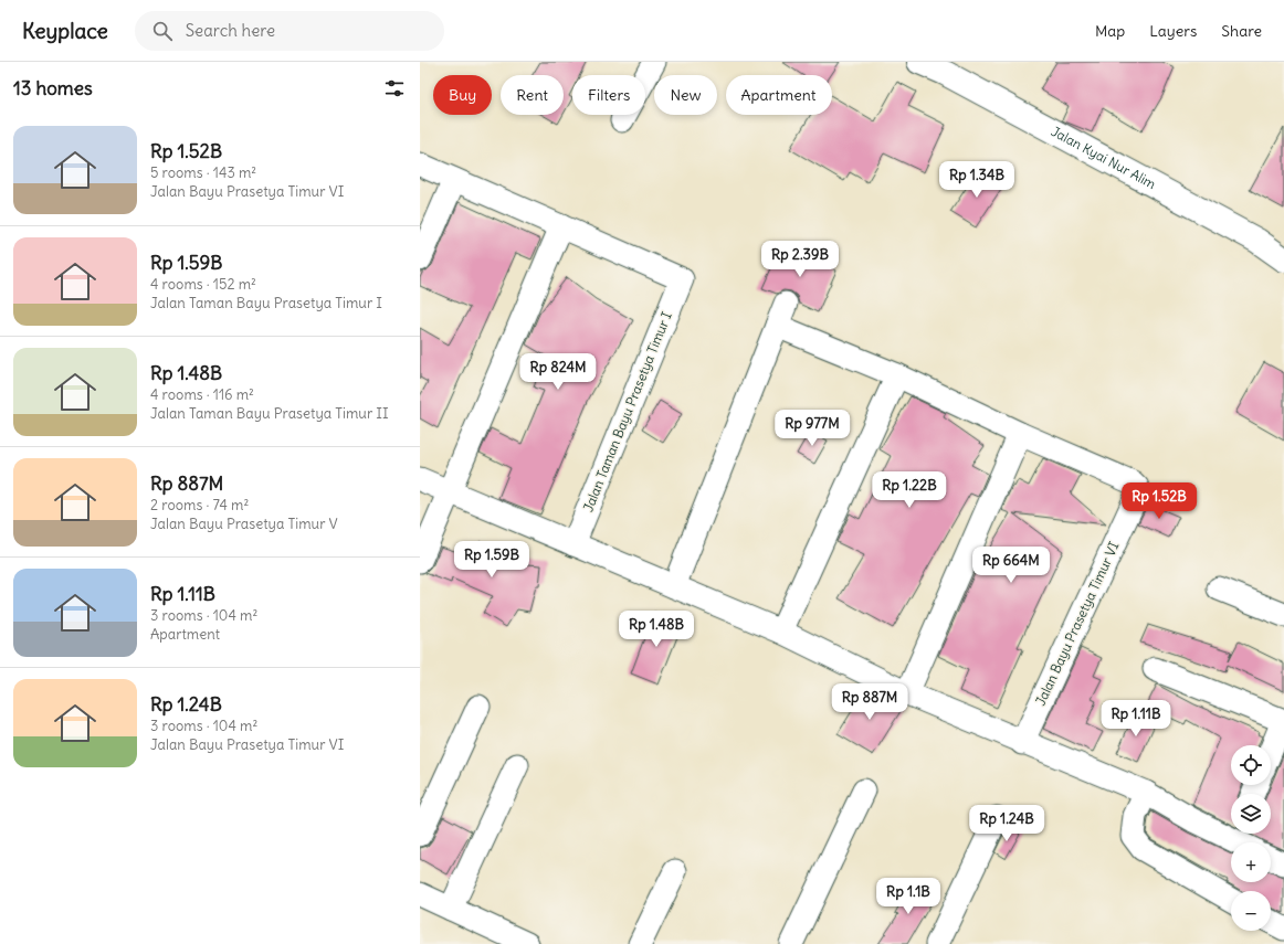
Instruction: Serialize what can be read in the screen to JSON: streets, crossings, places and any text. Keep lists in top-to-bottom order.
{
  "streets": {
    "street": ["Jalan Kyai Nur Alim", "Jalan Taman Bayu Prasetya Timur I", "Jalan Bayu Prasetya Timur VI"]
  },
  "page": {
    "header": "Keyplace",
    "search": "Search here",
    "nav": ["Map", "Layers", "Share"],
    "heading": "13 homes",
    "chip": [
      "Buy",
      "Rent",
      "Filters",
      "New",
      "Apartment"
    ],
    "list": [
      {
        "name": "Rp 1.52B",
        "note": "5 rooms · 143 m² · Jalan Bayu Prasetya Timur VI"
      },
      {
        "name": "Rp 1.59B",
        "note": "4 rooms · 152 m² · Jalan Taman Bayu Prasetya Timur I"
      },
      {
        "name": "Rp 1.48B",
        "note": "4 rooms · 116 m² · Jalan Taman Bayu Prasetya Timur II"
      },
      {
        "name": "Rp 887M",
        "note": "2 rooms · 74 m² · Jalan Bayu Prasetya Timur V"
      },
      {
        "name": "Rp 1.11B",
        "note": "3 rooms · 104 m² · Apartment"
      },
      {
        "name": "Rp 1.24B",
        "note": "3 rooms · 104 m² · Jalan Bayu Prasetya Timur VI"
      }
    ],
    "price": [
      "Rp 1.34B",
      "Rp 2.39B",
      "Rp 824M",
      "Rp 977M",
      "Rp 1.22B",
      "Rp 1.52B",
      "Rp 1.59B",
      "Rp 664M",
      "Rp 1.48B",
      "Rp 887M",
      "Rp 1.11B",
      "Rp 1.24B",
      "Rp 1.1B"
    ],
    "map_buttons": ["+", "−"]
  }
}
